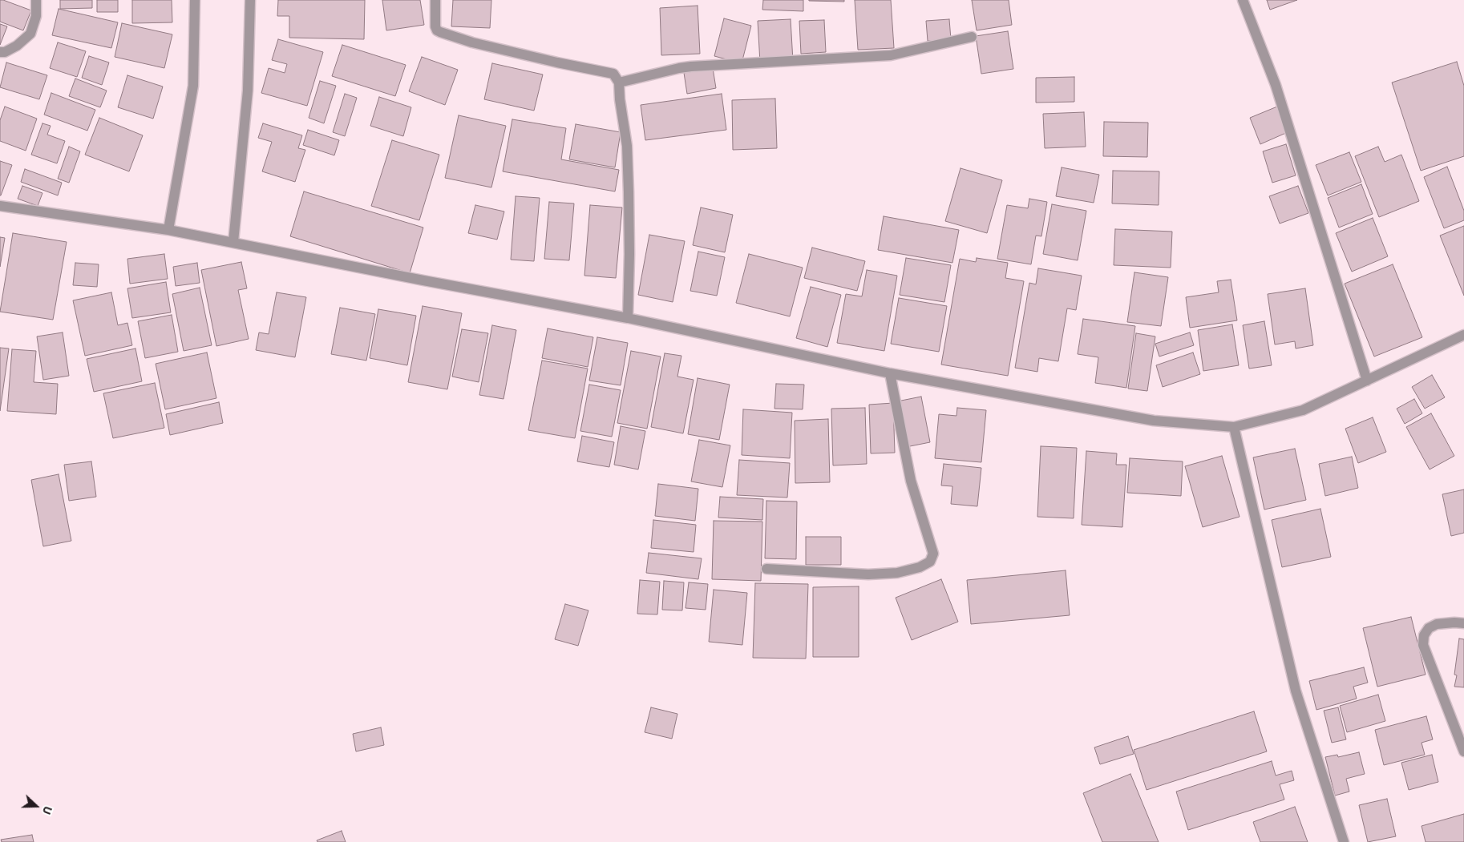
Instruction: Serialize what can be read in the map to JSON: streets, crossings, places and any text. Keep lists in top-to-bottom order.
{
  "north": "right"
}
